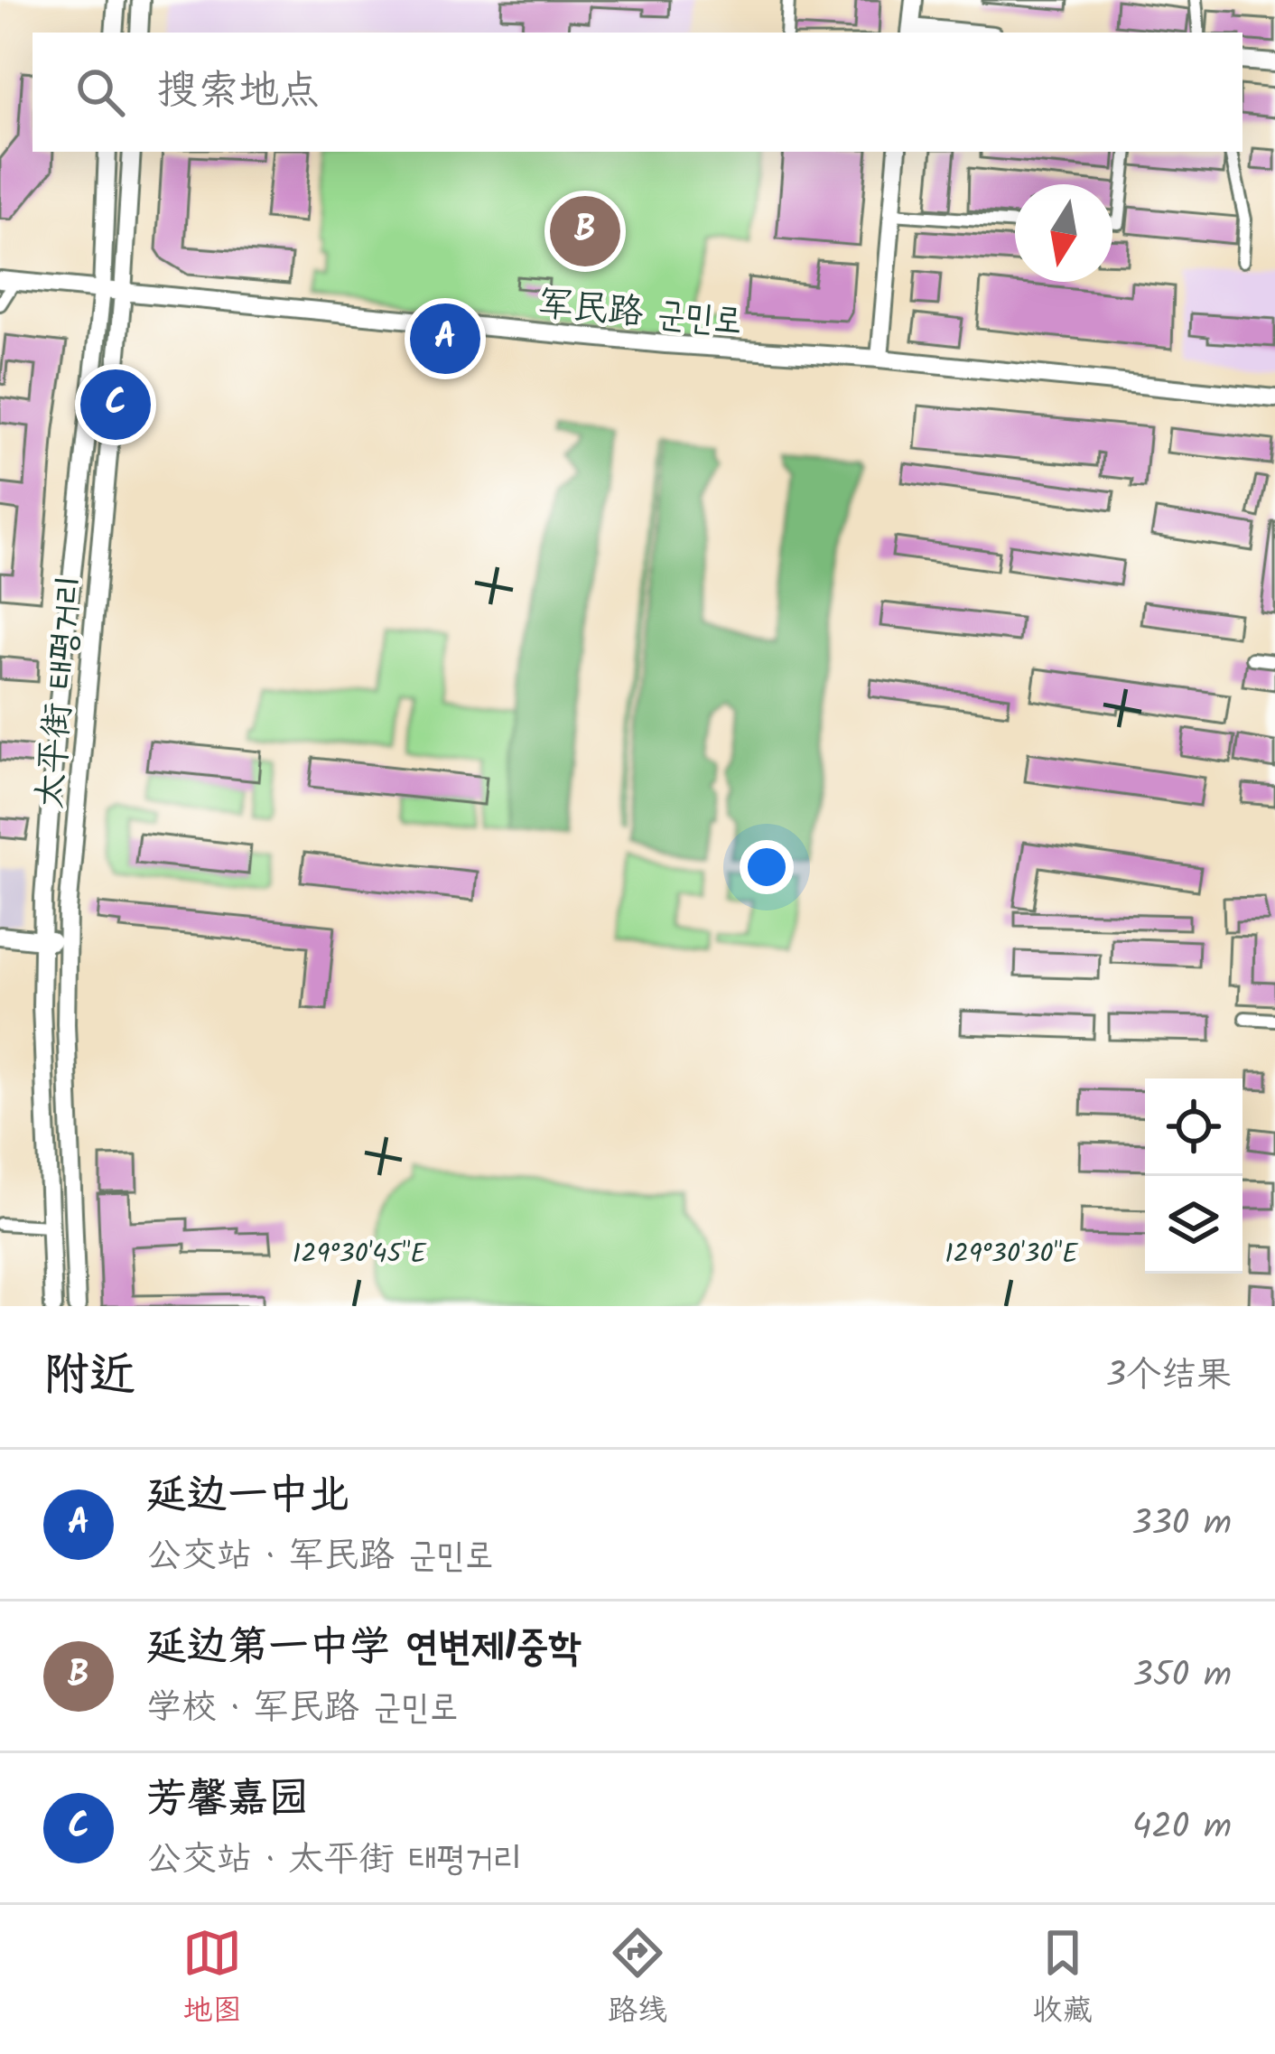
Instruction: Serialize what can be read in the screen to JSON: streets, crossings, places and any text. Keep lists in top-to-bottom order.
{
  "streets": {
    "main road": ["军民路 군민로", "太平街 태평거리"]
  },
  "crossings": [
    ["军民路 군민로", "太平街 태평거리"]
  ],
  "north": "bottom",
  "page": {
    "search": "搜索地点",
    "pins": ["B", "A", "C"],
    "heading": ["附近", "3个结果"],
    "list": [
      {
        "mark": "A",
        "name": "延边一中北",
        "note": "公交站 · 军民路 군민로",
        "value": "330 m"
      },
      {
        "mark": "B",
        "name": "延边第一中学 연변제1중학",
        "note": "学校 · 军民路 군민로",
        "value": "350 m"
      },
      {
        "mark": "C",
        "name": "芳馨嘉园",
        "note": "公交站 · 太平街 태평거리",
        "value": "420 m"
      }
    ],
    "nav": ["地图", "路线", "收藏"]
  },
  "coordinates": ["129°30'45\"E", "129°30'30\"E"]
}
